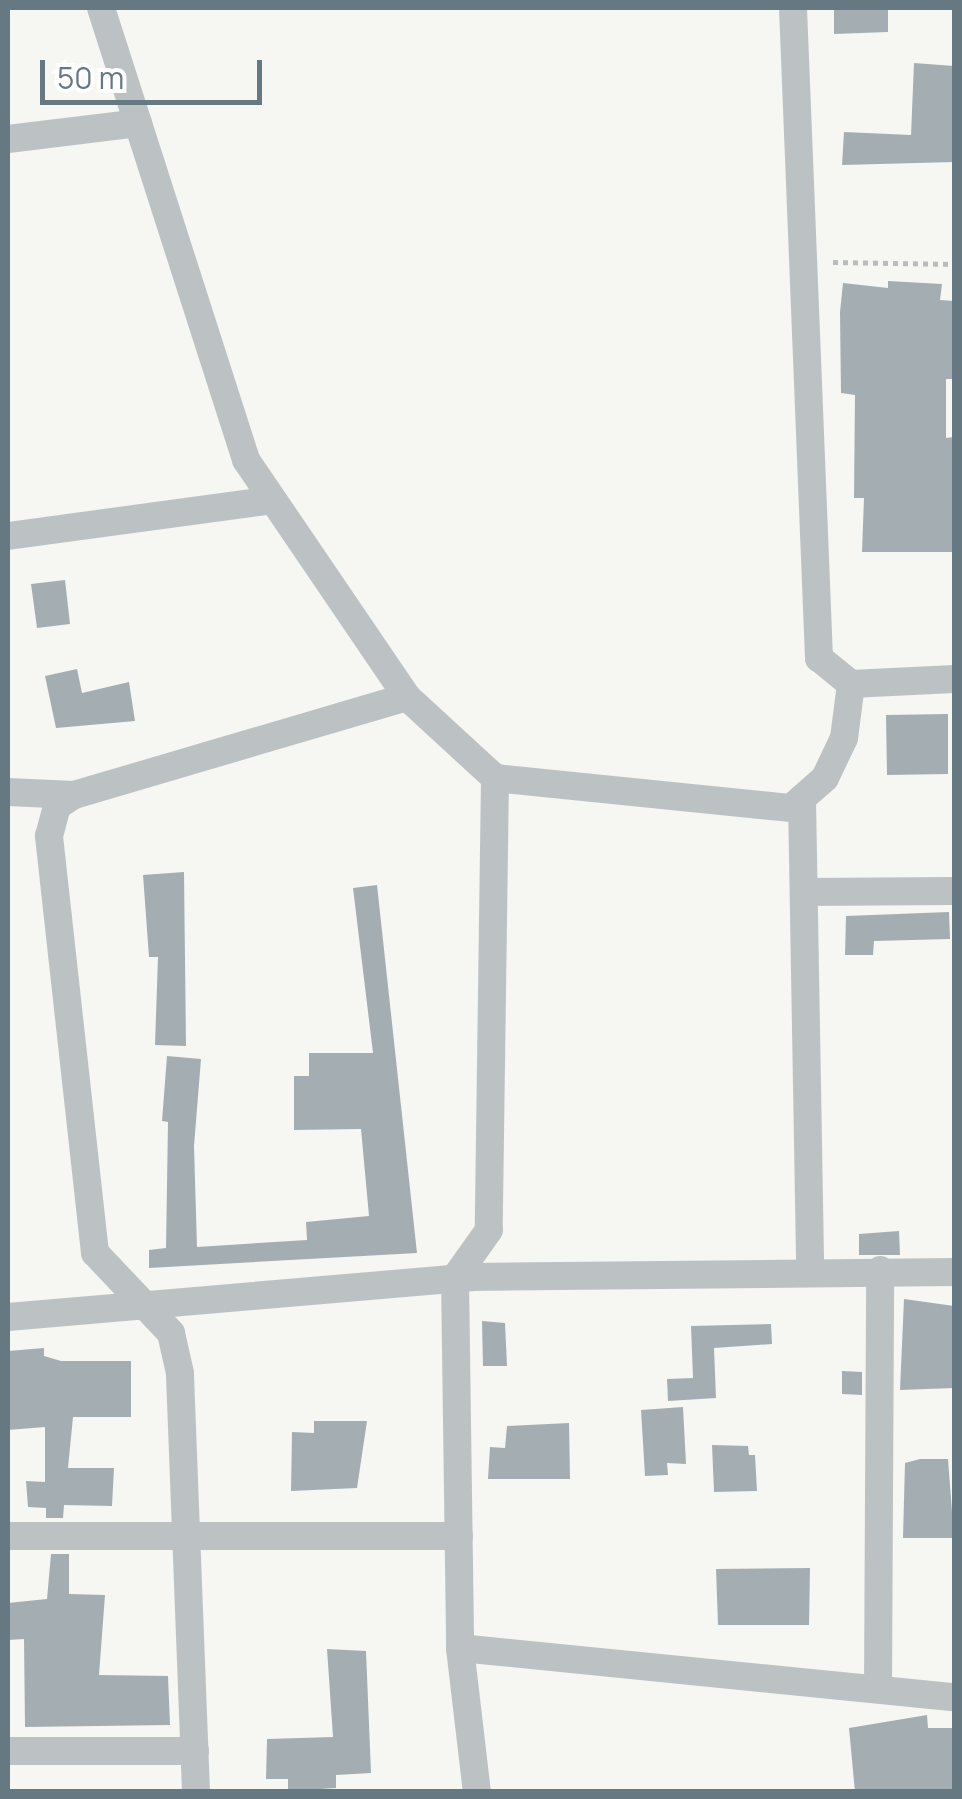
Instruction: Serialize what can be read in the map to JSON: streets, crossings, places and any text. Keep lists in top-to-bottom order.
{
  "scale_bar": "50 m"
}
